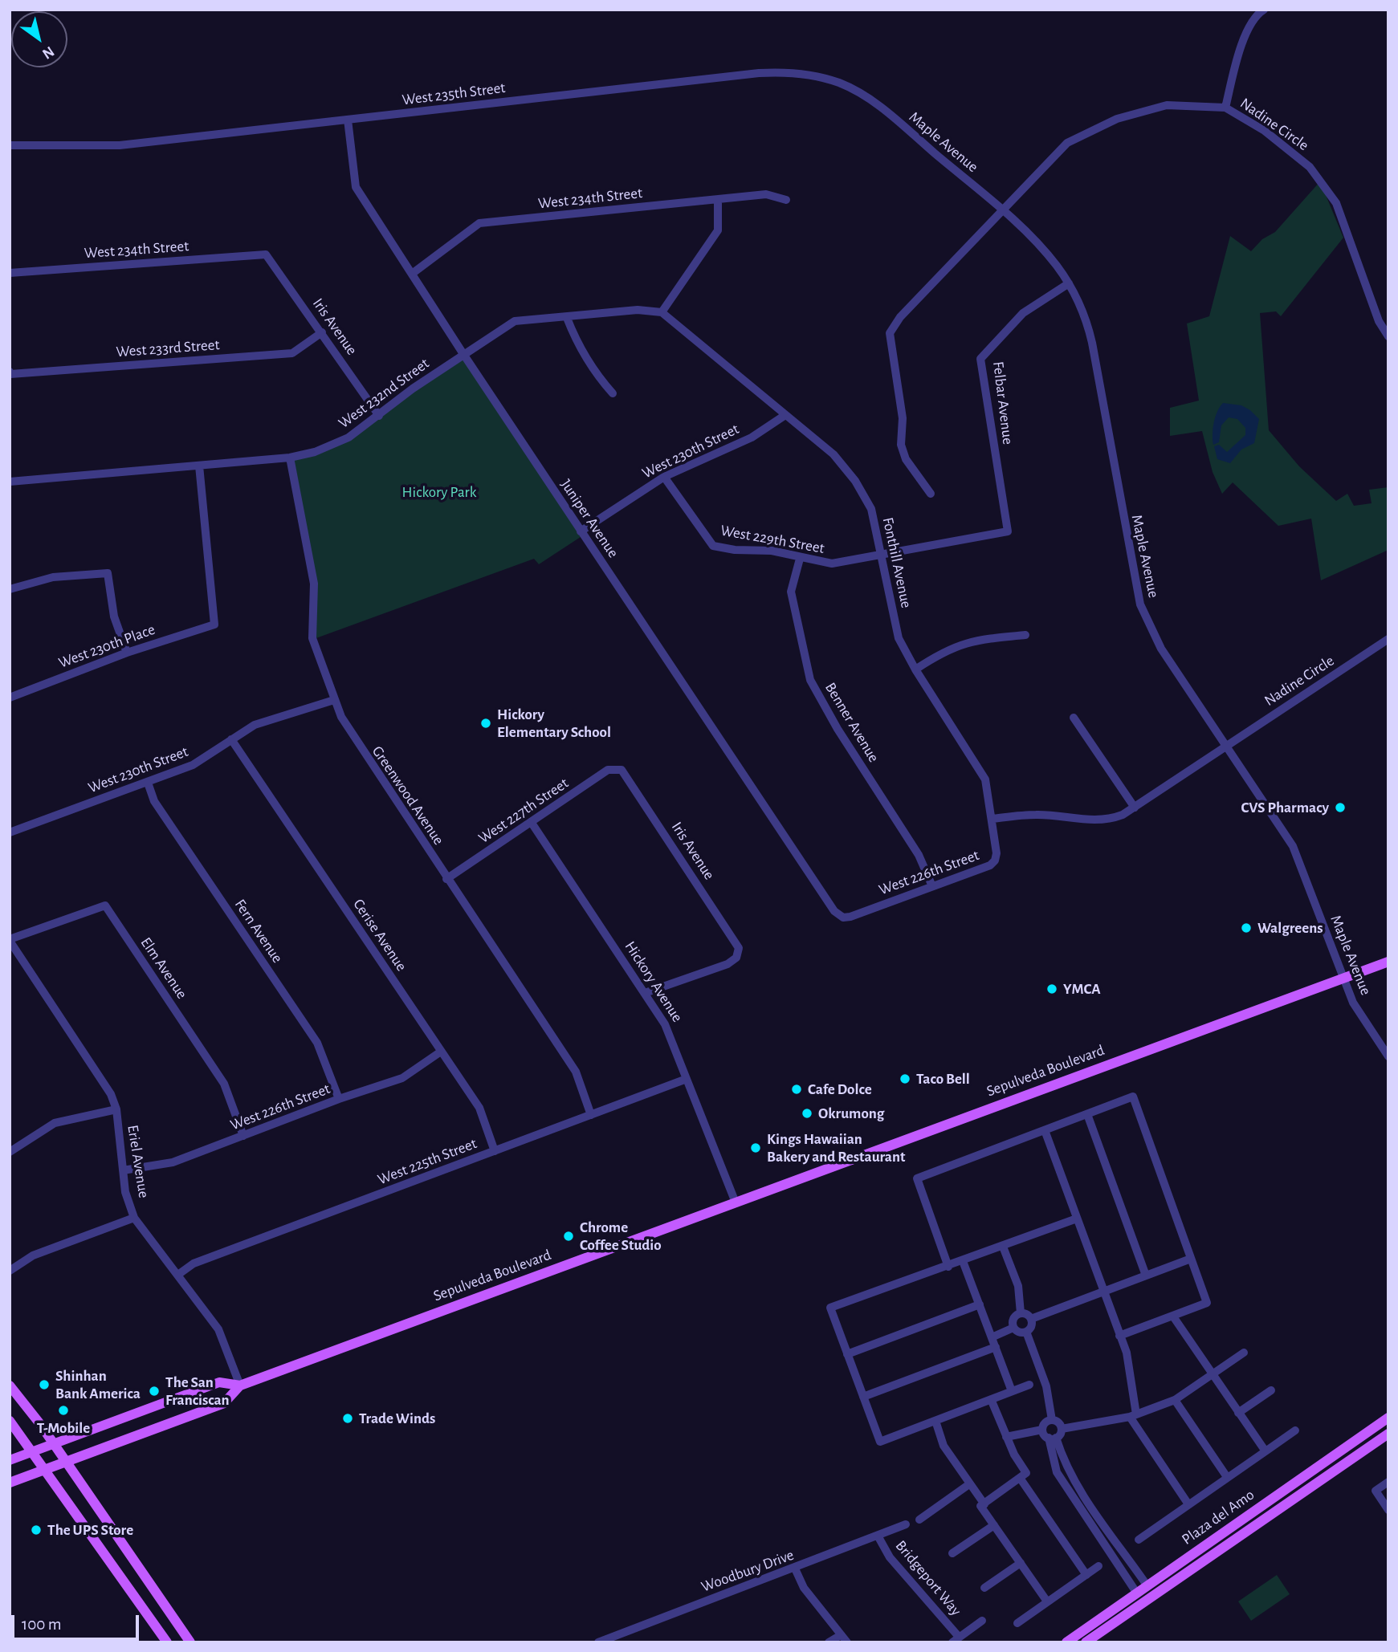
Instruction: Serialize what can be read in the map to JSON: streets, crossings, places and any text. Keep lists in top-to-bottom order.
{
  "streets": {
    "main road": ["Sepulveda Boulevard", "Plaza del Amo"],
    "street": [
      "West 235th Street",
      "Nadine Circle",
      "Maple Avenue",
      "West 234th Street",
      "Iris Avenue",
      "West 233rd Street",
      "West 232nd Street",
      "Felbar Avenue",
      "West 230th Street",
      "Juniper Avenue",
      "West 229th Street",
      "Fonthill Avenue",
      "West 230th Place",
      "Benner Avenue",
      "Greenwood Avenue",
      "West 227th Street",
      "West 226th Street",
      "Fern Avenue",
      "Cerise Avenue",
      "Elm Avenue",
      "Hickory Avenue",
      "Eriel Avenue",
      "West 225th Street",
      "Woodbury Drive",
      "Bridgeport Way"
    ]
  },
  "crossings": [
    ["West 235th Street", "Maple Avenue"],
    ["West 235th Street", "Juniper Avenue"],
    ["Nadine Circle", "Maple Avenue"],
    ["Maple Avenue", "Felbar Avenue"],
    ["Maple Avenue", "Sepulveda Boulevard"],
    ["West 234th Street", "Iris Avenue"],
    ["West 234th Street", "Juniper Avenue"],
    ["Iris Avenue", "West 233rd Street"],
    ["Iris Avenue", "West 232nd Street"],
    ["Iris Avenue", "West 227th Street"],
    ["Iris Avenue", "Hickory Avenue"],
    ["West 232nd Street", "Juniper Avenue"],
    ["West 232nd Street", "Fonthill Avenue"],
    ["West 232nd Street", "West 230th Place"],
    ["West 232nd Street", "Greenwood Avenue"],
    ["Felbar Avenue", "West 229th Street"],
    ["West 230th Street", "Juniper Avenue"],
    ["West 230th Street", "West 229th Street"],
    ["West 230th Street", "Fonthill Avenue"],
    ["West 230th Street", "Greenwood Avenue"],
    ["West 230th Street", "Fern Avenue"],
    ["West 230th Street", "Cerise Avenue"],
    ["Juniper Avenue", "West 226th Street"],
    ["West 229th Street", "Fonthill Avenue"],
    ["West 229th Street", "Benner Avenue"],
    ["Fonthill Avenue", "West 226th Street"],
    ["Benner Avenue", "West 226th Street"],
    ["Greenwood Avenue", "West 227th Street"],
    ["Greenwood Avenue", "West 225th Street"],
    ["West 227th Street", "Hickory Avenue"],
    ["West 226th Street", "Fern Avenue"],
    ["West 226th Street", "Cerise Avenue"],
    ["West 226th Street", "Elm Avenue"],
    ["West 226th Street", "Eriel Avenue"],
    ["Cerise Avenue", "West 225th Street"],
    ["Elm Avenue", "Eriel Avenue"],
    ["Hickory Avenue", "Sepulveda Boulevard"],
    ["Hickory Avenue", "West 225th Street"],
    ["Sepulveda Boulevard", "Eriel Avenue"],
    ["Eriel Avenue", "West 225th Street"],
    ["Woodbury Drive", "Bridgeport Way"]
  ],
  "parks": ["Hickory Park"],
  "places": [
    "Hickory Elementary School",
    "CVS Pharmacy",
    "Walgreens",
    "YMCA",
    "Taco Bell",
    "Cafe Dolce",
    "Okrumong",
    "Kings Hawaiian Bakery and Restaurant",
    "Chrome Coffee Studio",
    "Shinhan Bank America",
    "The San Franciscan",
    "T-Mobile",
    "Trade Winds",
    "The UPS Store"
  ],
  "scale_bar": "100 m",
  "north": "bottom right"
}
